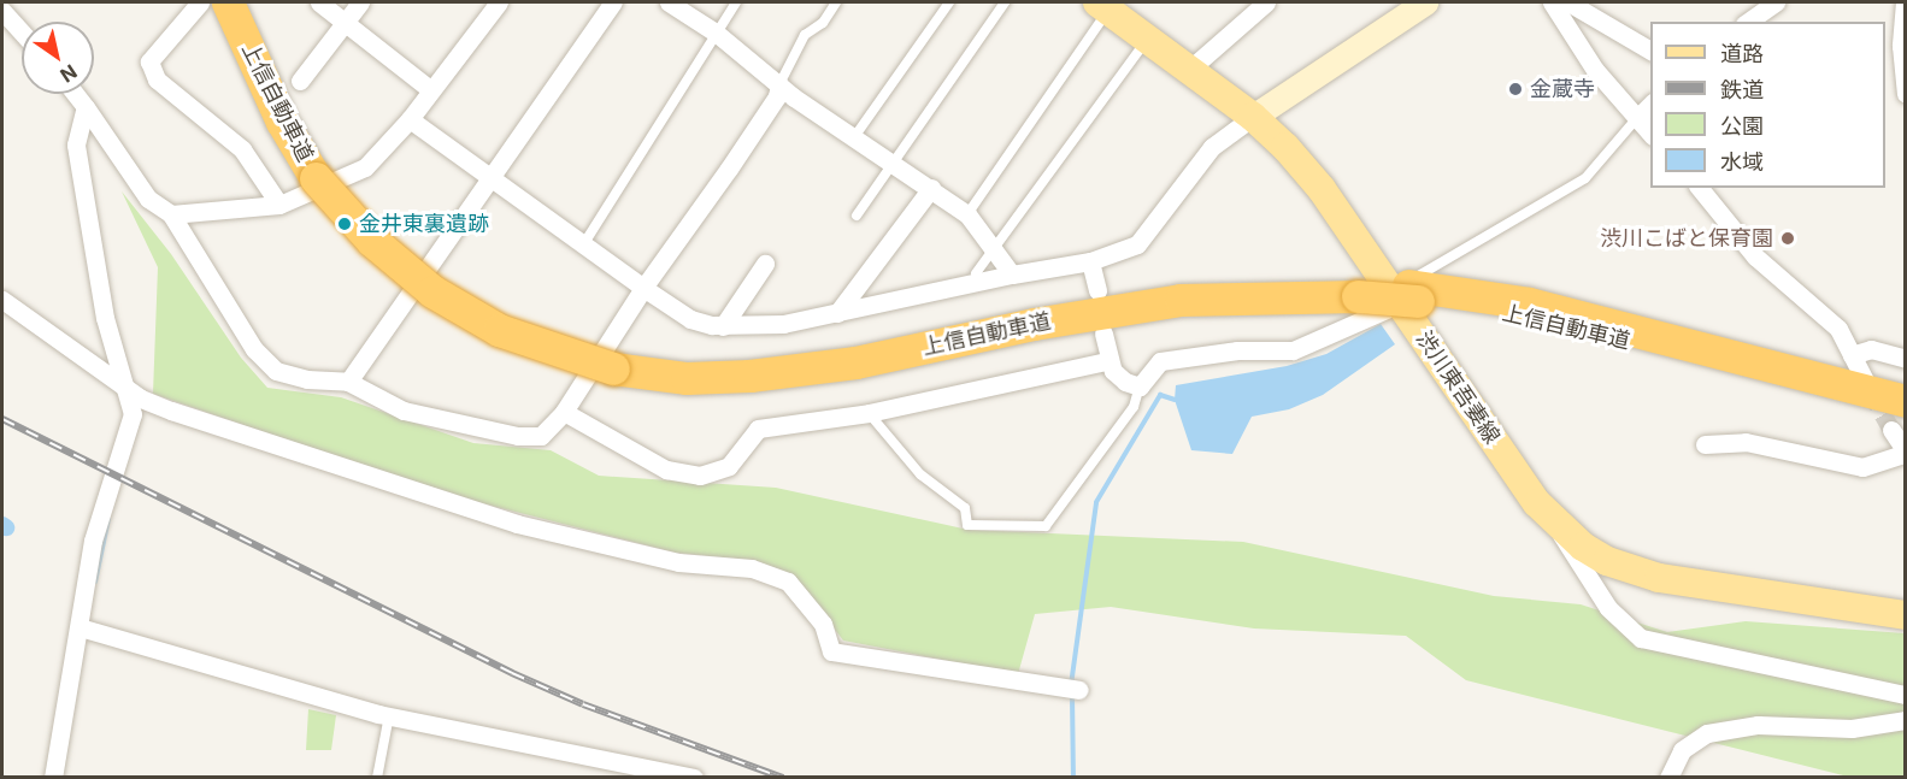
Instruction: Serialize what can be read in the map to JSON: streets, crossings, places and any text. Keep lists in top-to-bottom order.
{
  "streets": {
    "highway": ["上信自動車道"],
    "main road": ["渋川東吾妻線"]
  },
  "places": ["金蔵寺", "金井東裏遺跡", "渋川こばと保育園"],
  "legend": [
    "道路",
    "鉄道",
    "公園",
    "水域"
  ],
  "north": "bottom right"
}
